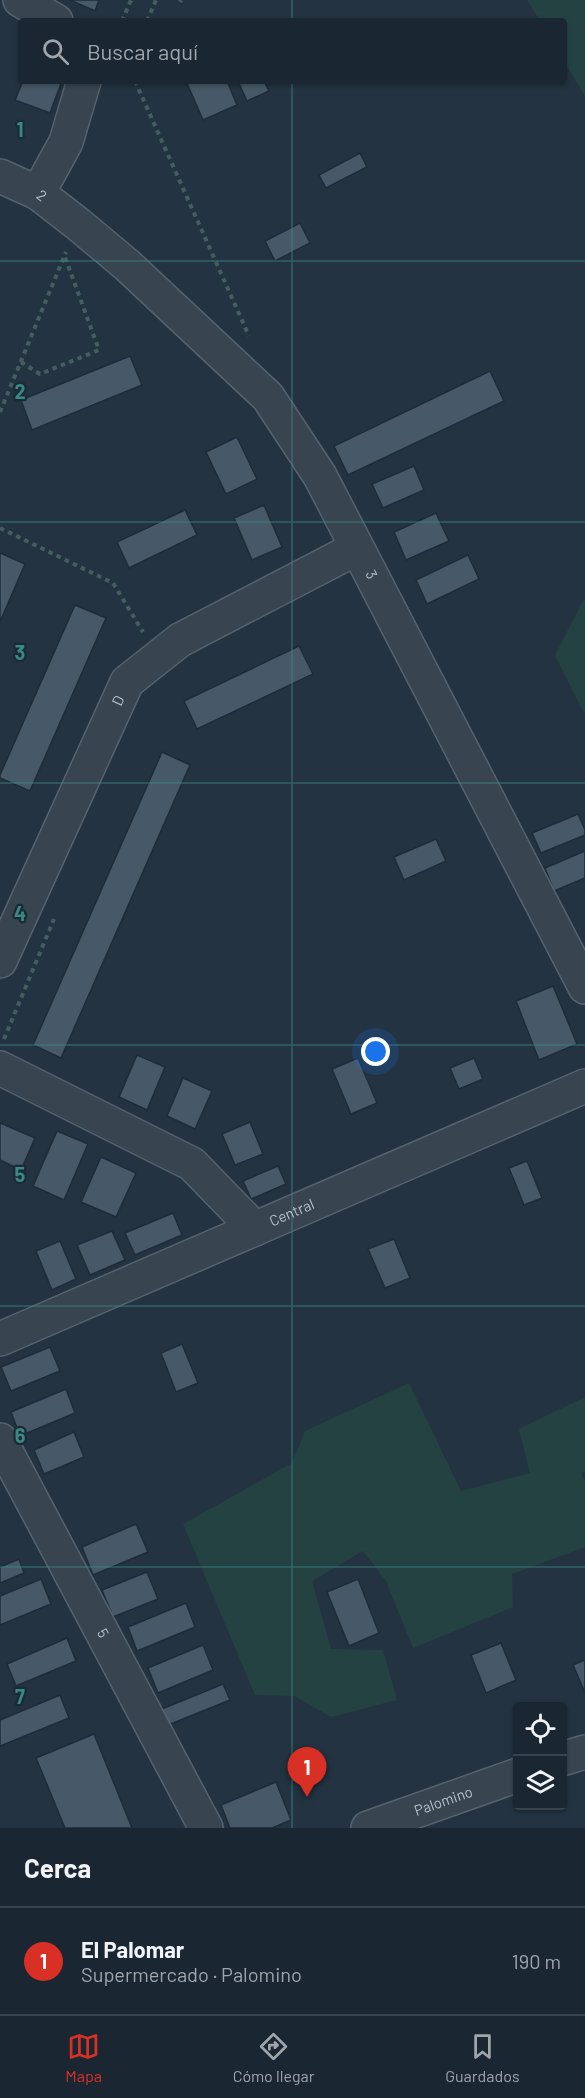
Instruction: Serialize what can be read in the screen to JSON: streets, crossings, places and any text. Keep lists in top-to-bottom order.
{
  "streets": {
    "street": [
      "2",
      "3",
      "D",
      "Central",
      "5",
      "Palomino"
    ]
  },
  "crossings": [
    ["2", "3"],
    ["3", "D"]
  ],
  "page": {
    "search": "Buscar aquí",
    "pins": "1",
    "heading": "Cerca",
    "list": [
      {
        "mark": "1",
        "name": "El Palomar",
        "note": "Supermercado · Palomino",
        "value": "190 m"
      }
    ],
    "nav": ["Mapa", "Cómo llegar", "Guardados"]
  },
  "grid": {
    "rows": [
      "1",
      "2",
      "3",
      "4",
      "5",
      "6",
      "7"
    ]
  }
}
